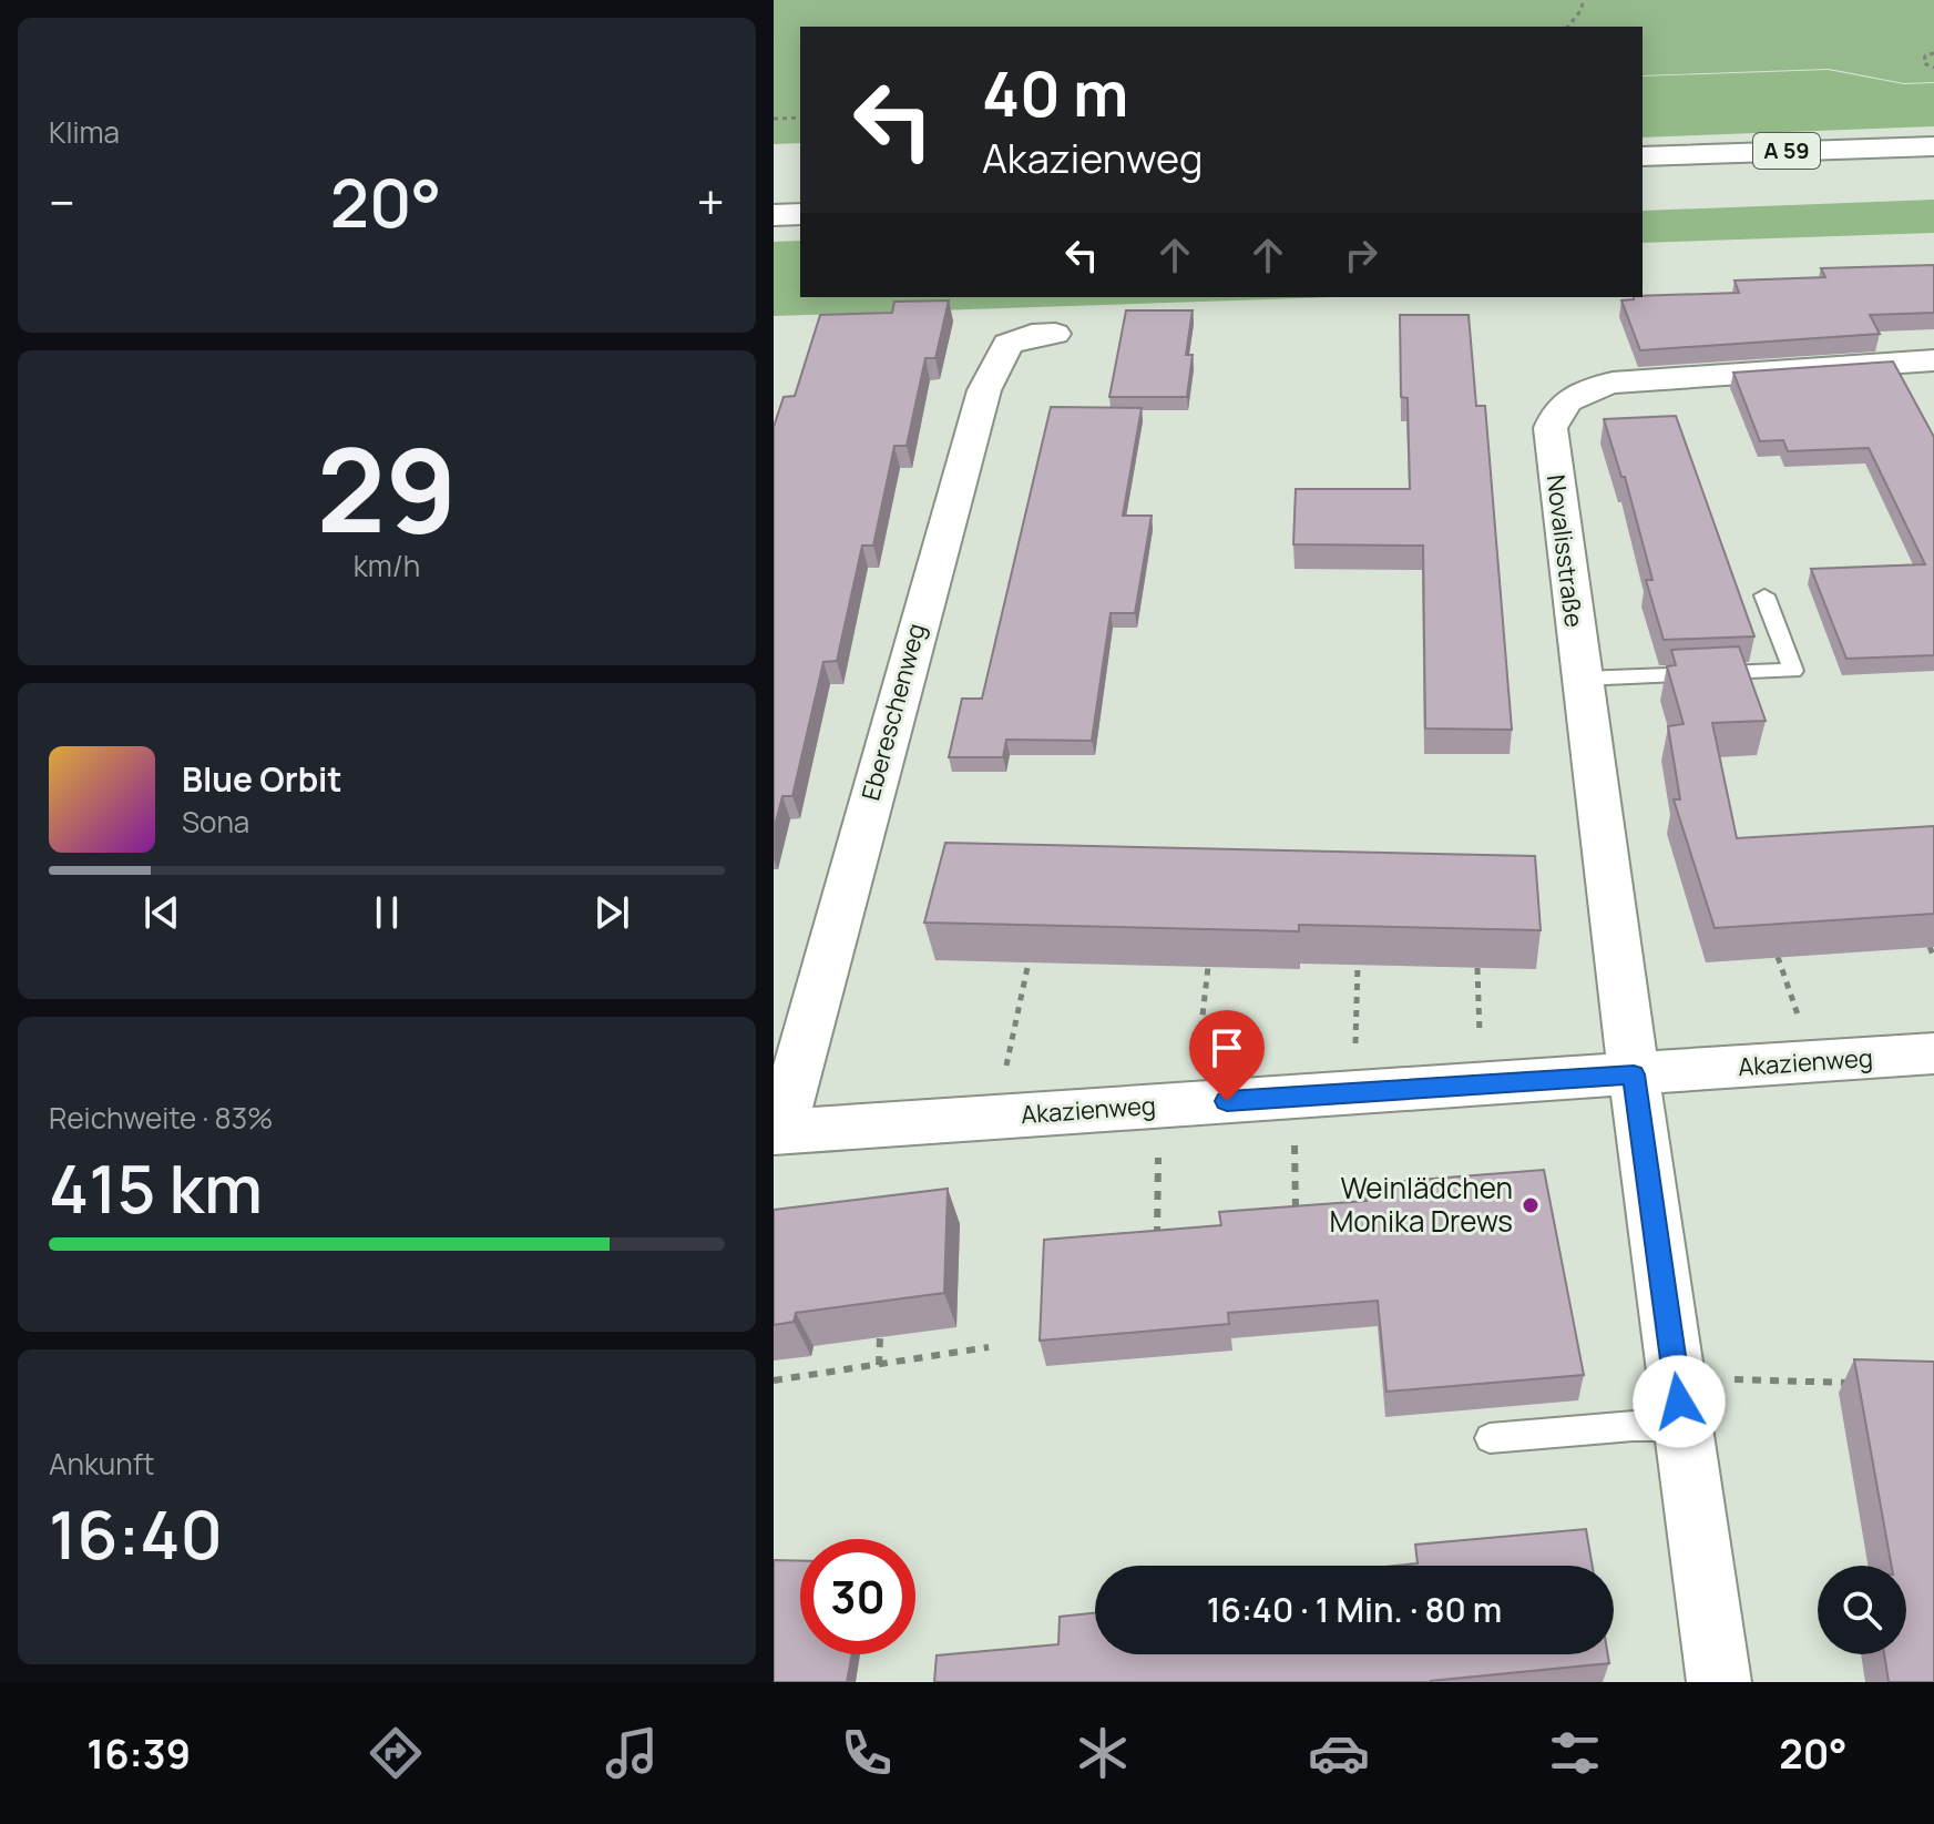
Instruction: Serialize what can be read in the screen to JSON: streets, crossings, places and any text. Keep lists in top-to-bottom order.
{
  "streets": {
    "highway": ["A 59"],
    "street": ["Novalisstraße", "Ebereschenweg", "Akazienweg"]
  },
  "crossings": [
    ["Novalisstraße", "Akazienweg"],
    ["Ebereschenweg", "Akazienweg"]
  ],
  "places": ["Weinlädchen Monika Drews"],
  "page": {
    "tile": [
      "Klima",
      ["29", "km/h"],
      ["Reichweite · 83%", "415 km"],
      ["Ankunft", "16:40"]
    ],
    "turn": ["40 m", "Akazienweg"],
    "heat": ["−", "20°", "+"],
    "song": ["Blue Orbit", "Sona"],
    "limit": "30",
    "trip": "16:40 · 1 Min. · 80 m",
    "tabs": ["16:39", "20°"]
  }
}
